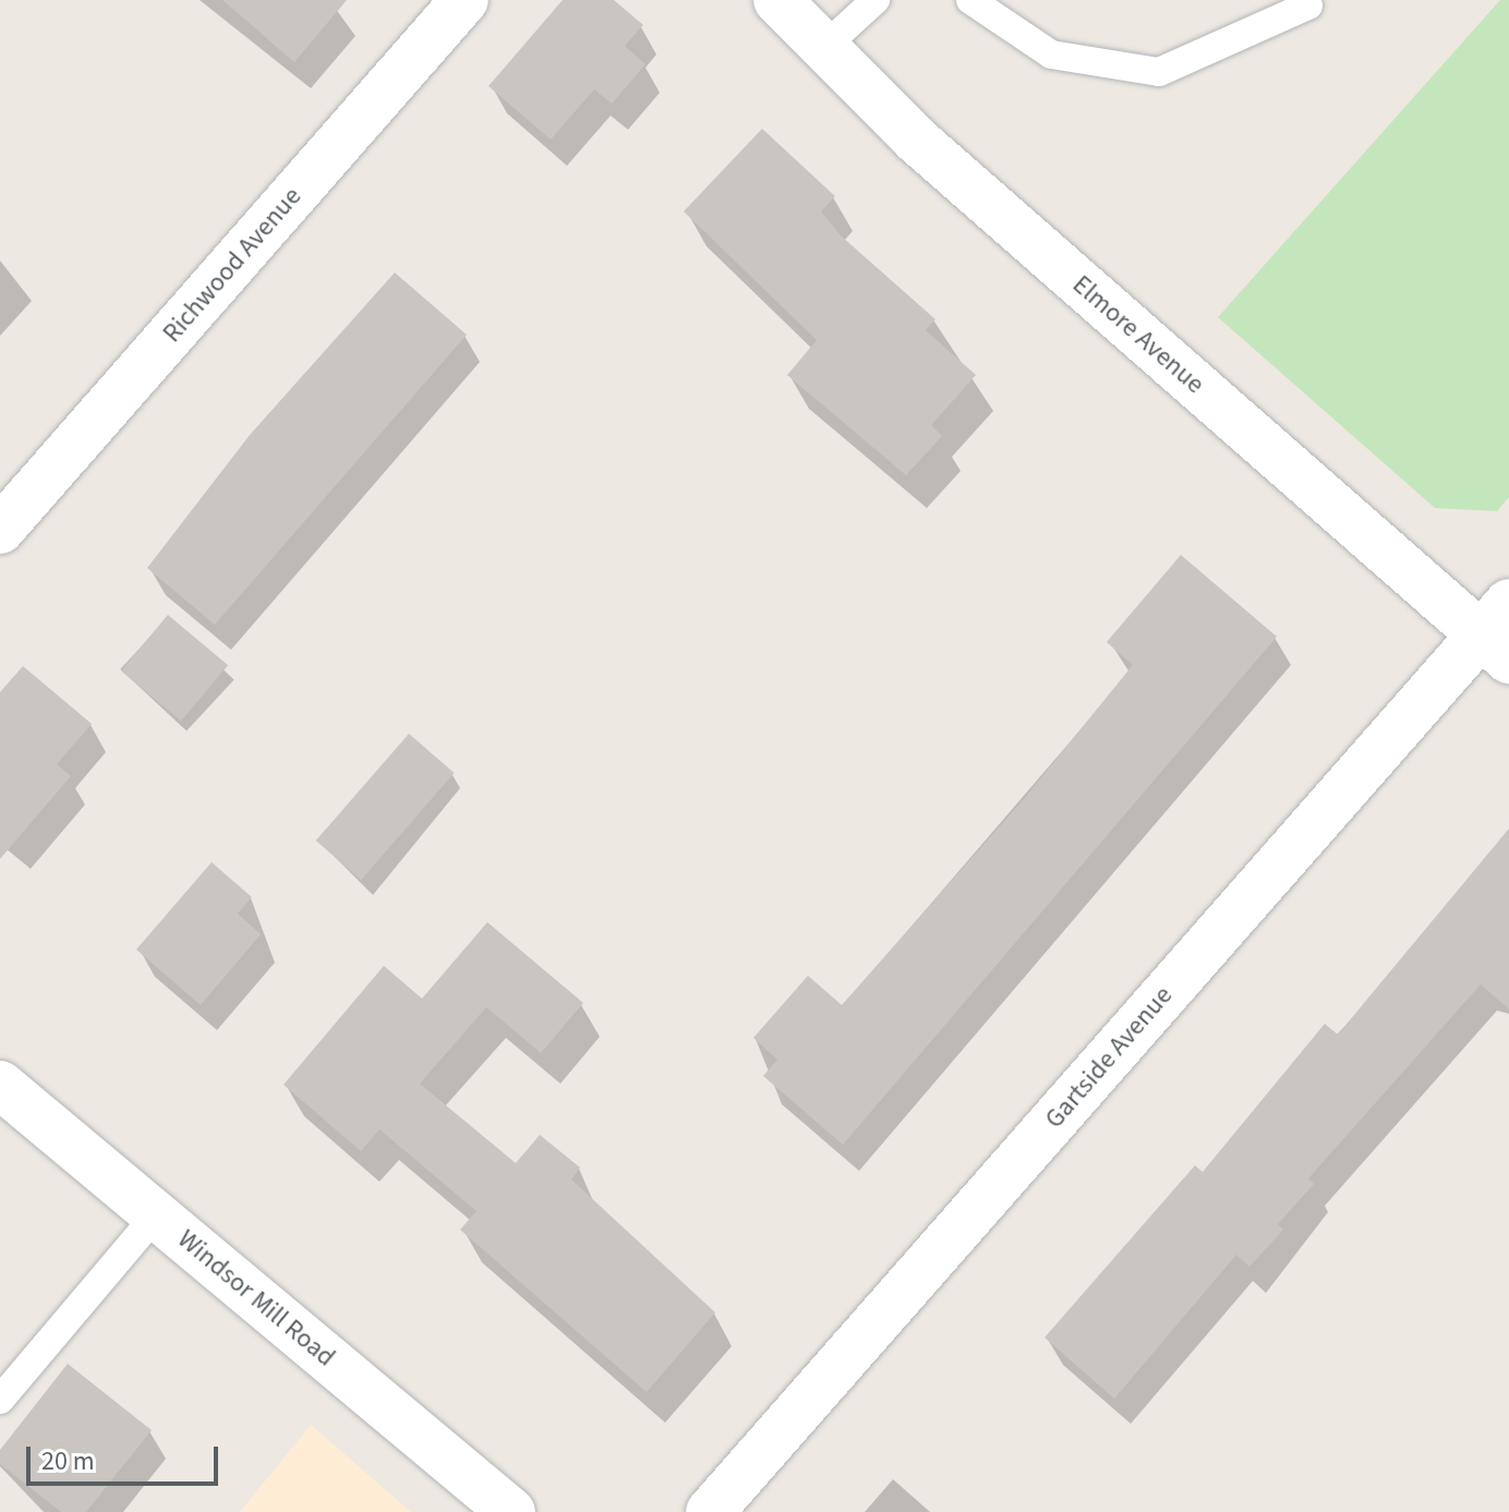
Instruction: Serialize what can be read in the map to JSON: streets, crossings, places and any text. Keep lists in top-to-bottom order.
{
  "streets": {
    "street": [
      "Richwood Avenue",
      "Elmore Avenue",
      "Gartside Avenue",
      "Windsor Mill Road"
    ]
  },
  "crossings": [
    ["Elmore Avenue", "Gartside Avenue"]
  ],
  "scale_bar": "20 m"
}
